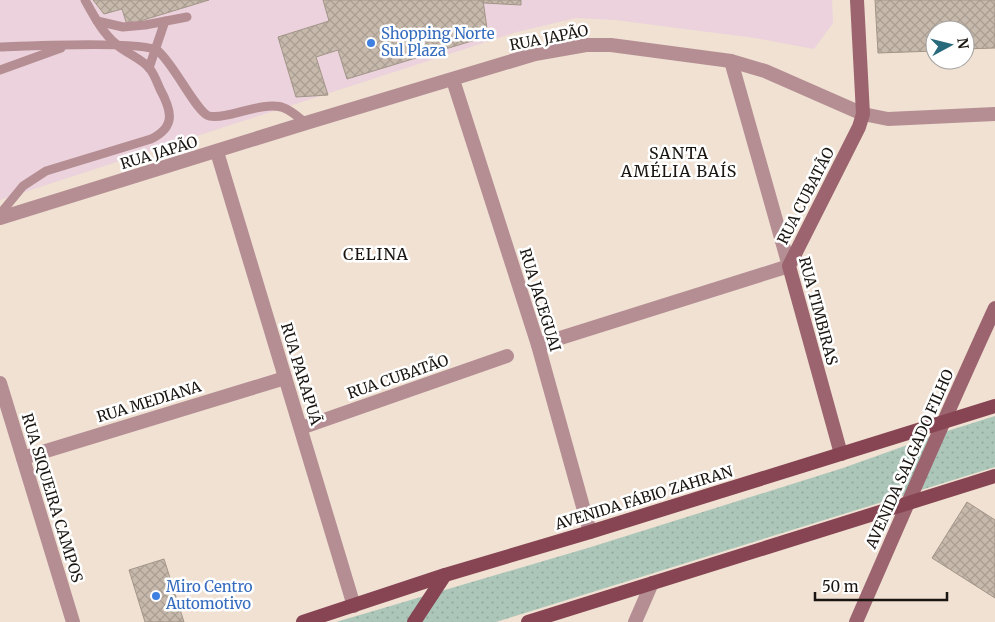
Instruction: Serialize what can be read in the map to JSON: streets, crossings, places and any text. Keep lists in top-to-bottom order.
{
  "streets": {
    "main road": [
      "RUA CUBATÃO",
      "RUA TIMBIRAS",
      "AVENIDA SALGADO FILHO",
      "AVENIDA FÁBIO ZAHRAN"
    ],
    "street": [
      "RUA JAPÃO",
      "RUA JACEGUAI",
      "RUA PARAPUÃ",
      "RUA MEDIANA",
      "RUA SIQUEIRA CAMPOS"
    ]
  },
  "crossings": [
    ["RUA JAPÃO", "RUA CUBATÃO"],
    ["RUA JAPÃO", "RUA JACEGUAI"],
    ["RUA JAPÃO", "RUA TIMBIRAS"],
    ["RUA JAPÃO", "RUA PARAPUÃ"],
    ["RUA CUBATÃO", "RUA JACEGUAI"],
    ["RUA CUBATÃO", "RUA TIMBIRAS"],
    ["RUA CUBATÃO", "RUA PARAPUÃ"],
    ["RUA JACEGUAI", "AVENIDA FÁBIO ZAHRAN"],
    ["RUA TIMBIRAS", "AVENIDA FÁBIO ZAHRAN"],
    ["RUA PARAPUÃ", "RUA MEDIANA"],
    ["RUA PARAPUÃ", "AVENIDA FÁBIO ZAHRAN"],
    ["RUA MEDIANA", "RUA SIQUEIRA CAMPOS"],
    ["AVENIDA SALGADO FILHO", "AVENIDA FÁBIO ZAHRAN"]
  ],
  "districts": ["SANTA AMÉLIA BAÍS", "CELINA"],
  "places": ["Shopping Norte Sul Plaza", "Miro Centro Automotivo"],
  "scale_bar": "50 m",
  "north": "right"
}
